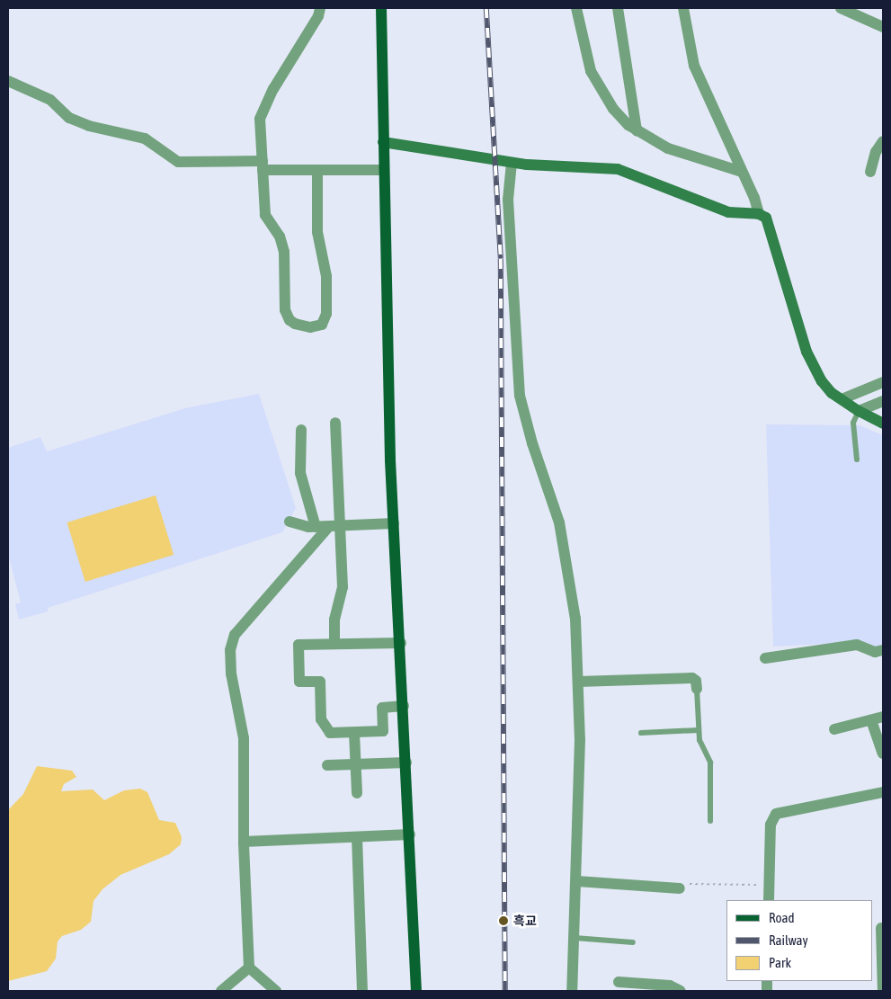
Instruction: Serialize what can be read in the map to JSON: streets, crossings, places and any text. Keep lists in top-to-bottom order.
{
  "places": ["흑교"],
  "legend": ["Road", "Railway", "Park"]
}
